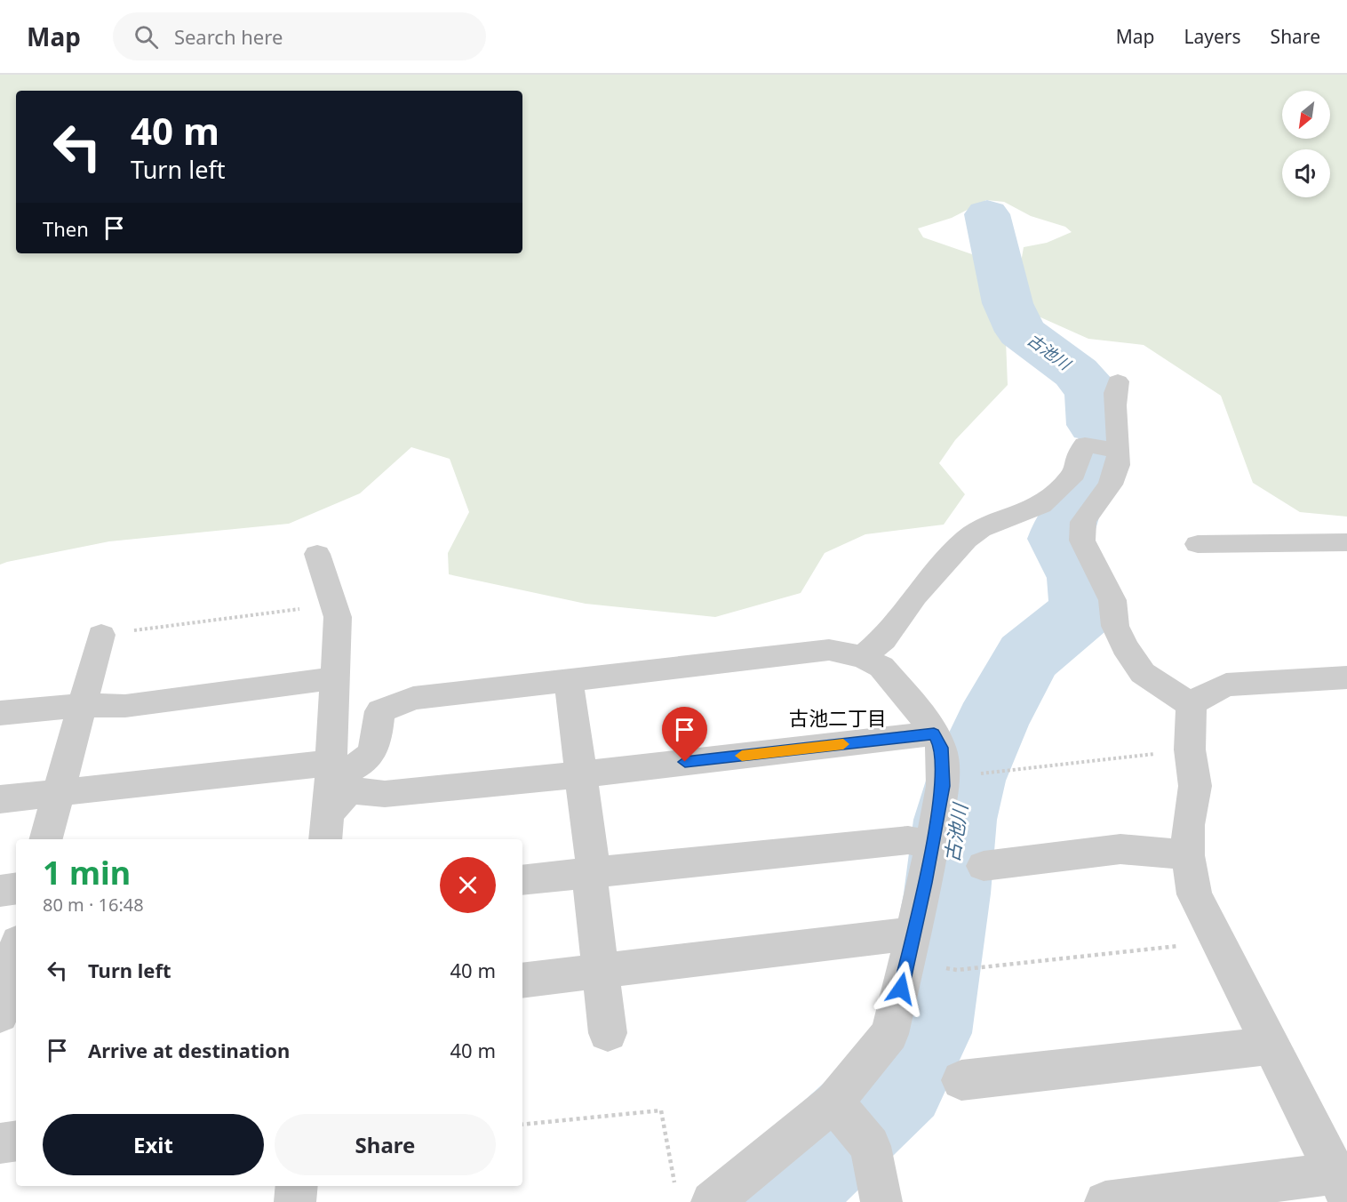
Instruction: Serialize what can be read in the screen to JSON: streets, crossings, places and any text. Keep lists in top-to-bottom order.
{
  "districts": ["古池二丁目"],
  "water": ["古池川"],
  "north": "bottom left",
  "page": {
    "header": "Map",
    "search": "Search here",
    "nav": ["Map", "Layers", "Share"],
    "turn": ["40 m", "Turn left"],
    "then": "Then",
    "heading": ["1 min", "80 m · 16:48"],
    "list": [
      {
        "name": "Turn left",
        "value": "40 m"
      },
      {
        "name": "Arrive at destination",
        "value": "40 m"
      }
    ],
    "buttons": ["Exit", "Share"]
  }
}
